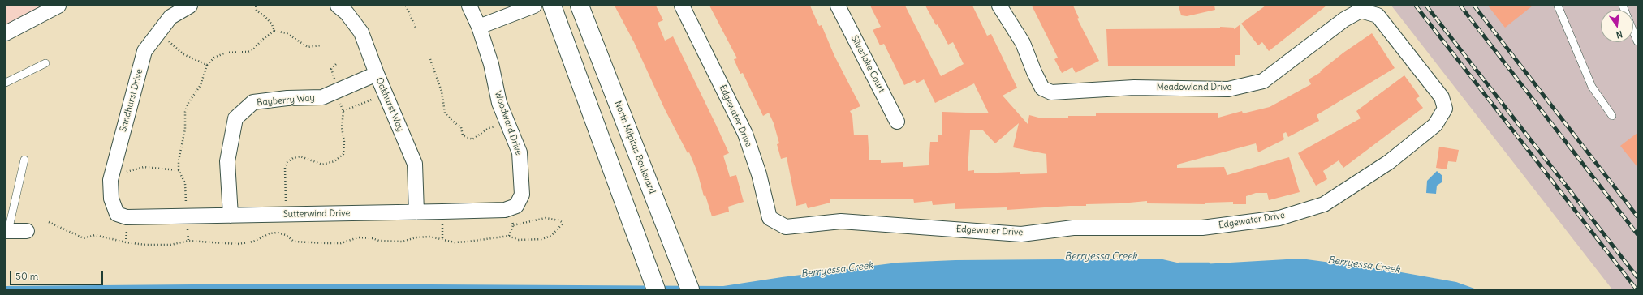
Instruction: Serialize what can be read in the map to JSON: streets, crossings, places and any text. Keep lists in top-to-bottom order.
{
  "streets": {
    "main road": ["North Milpitas Boulevard"],
    "street": [
      "Silverlake Court",
      "Meadowland Drive",
      "Sandhurst Drive",
      "Bayberry Way",
      "Oakhurst Way",
      "Edgewater Drive",
      "Woodward Drive",
      "Sutterwind Drive"
    ]
  },
  "crossings": [
    ["Meadowland Drive", "Edgewater Drive"],
    ["Sandhurst Drive", "Sutterwind Drive"],
    ["Bayberry Way", "Oakhurst Way"],
    ["Bayberry Way", "Sutterwind Drive"],
    ["Oakhurst Way", "Sutterwind Drive"],
    ["Woodward Drive", "Sutterwind Drive"]
  ],
  "water": ["Berryessa Creek"],
  "scale_bar": "50 m",
  "north": "bottom"
}
